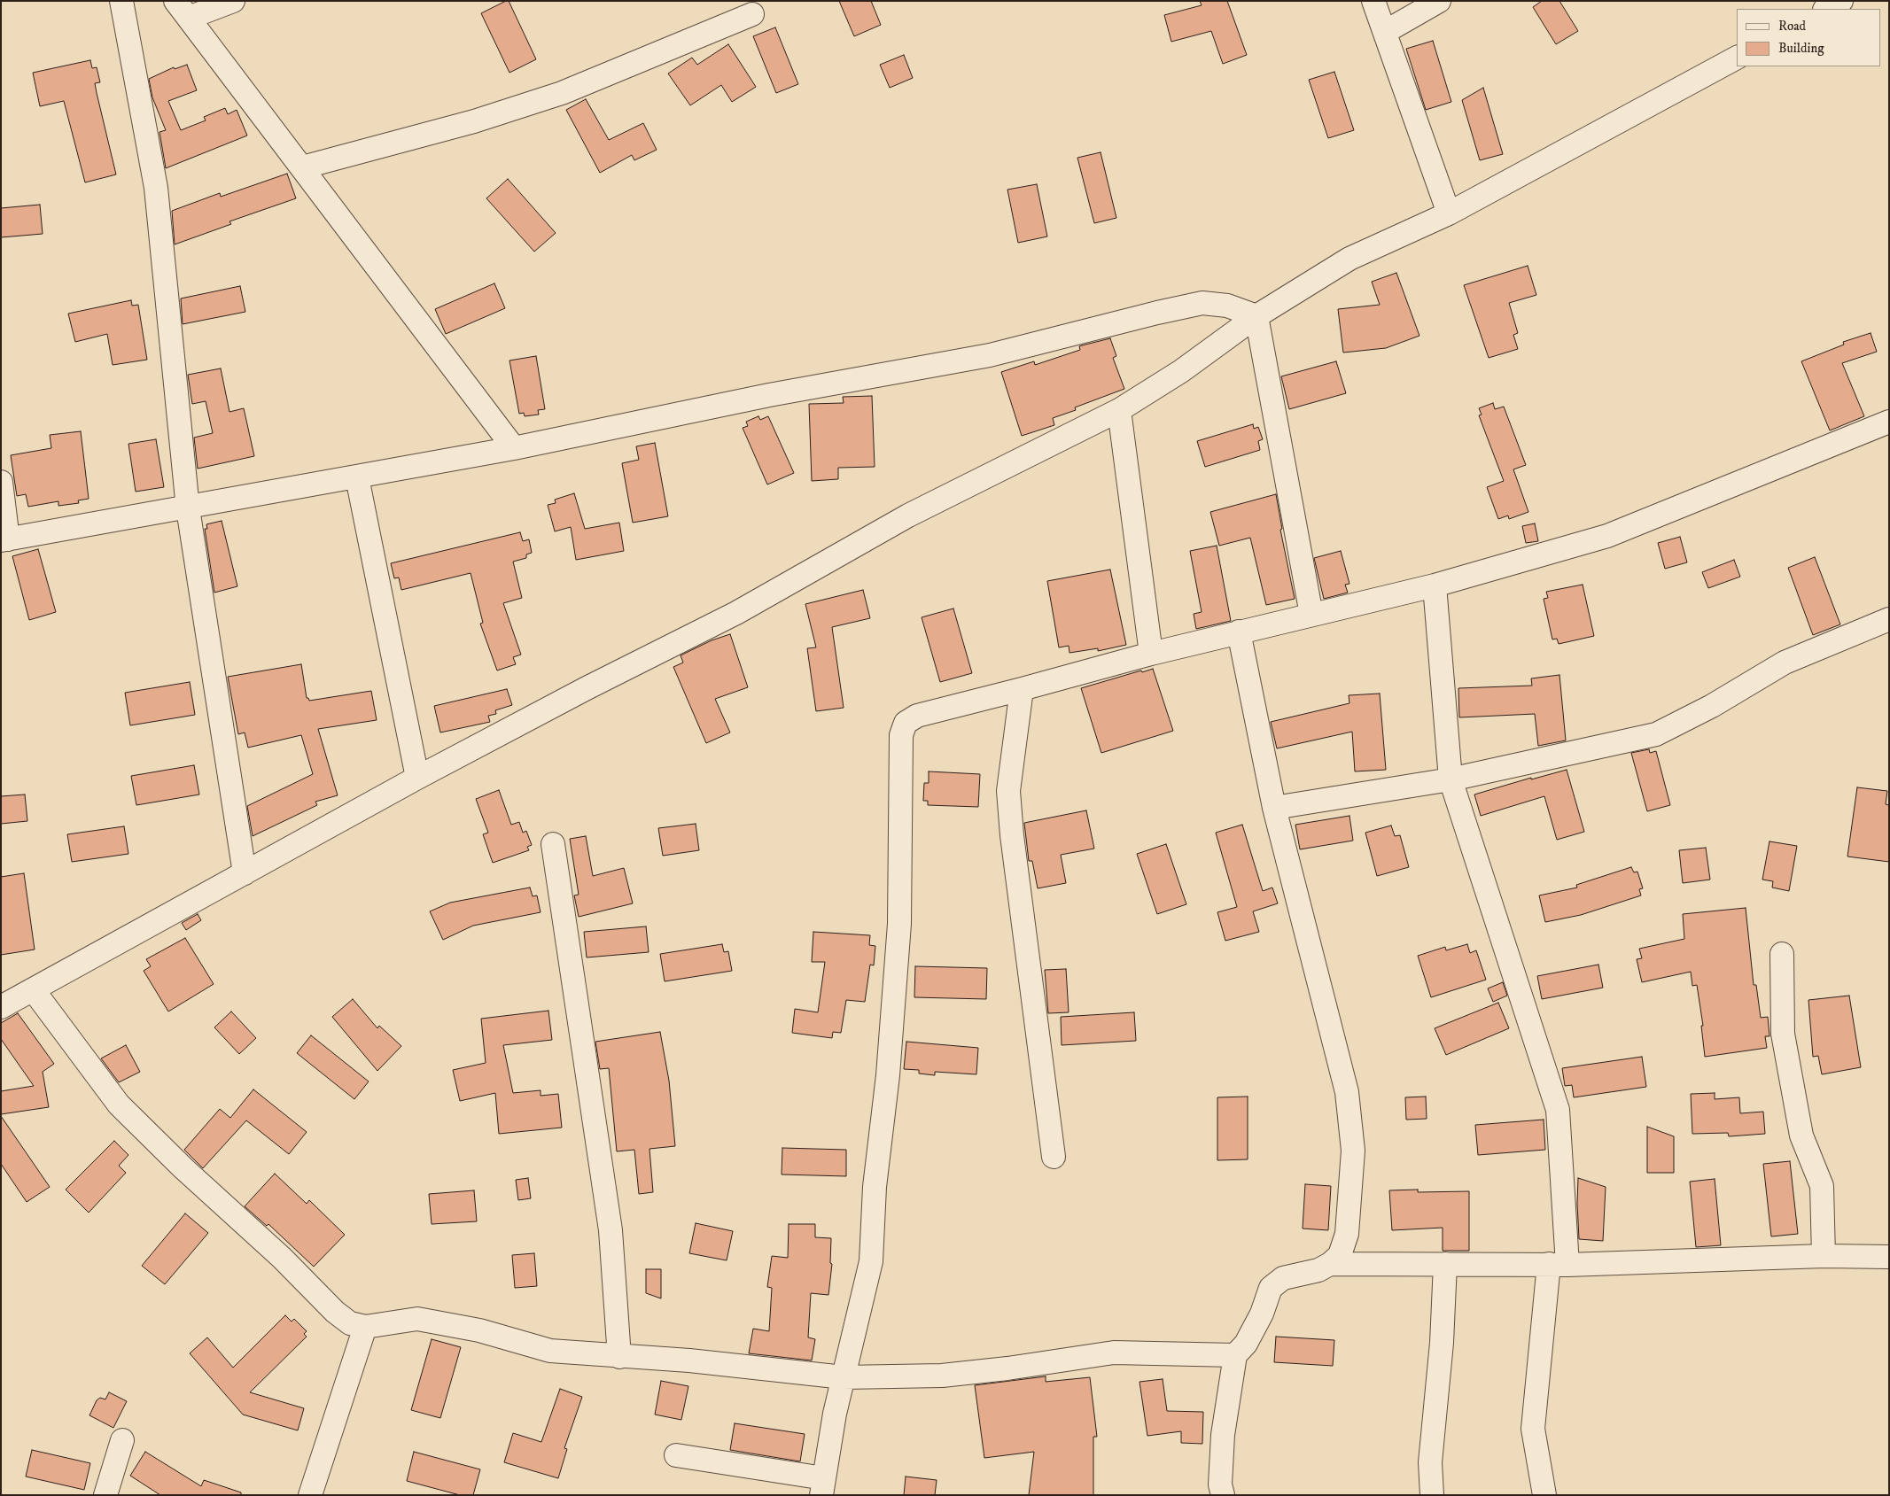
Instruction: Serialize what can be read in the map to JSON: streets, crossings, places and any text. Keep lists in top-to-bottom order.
{
  "legend": ["Road", "Building"]
}
